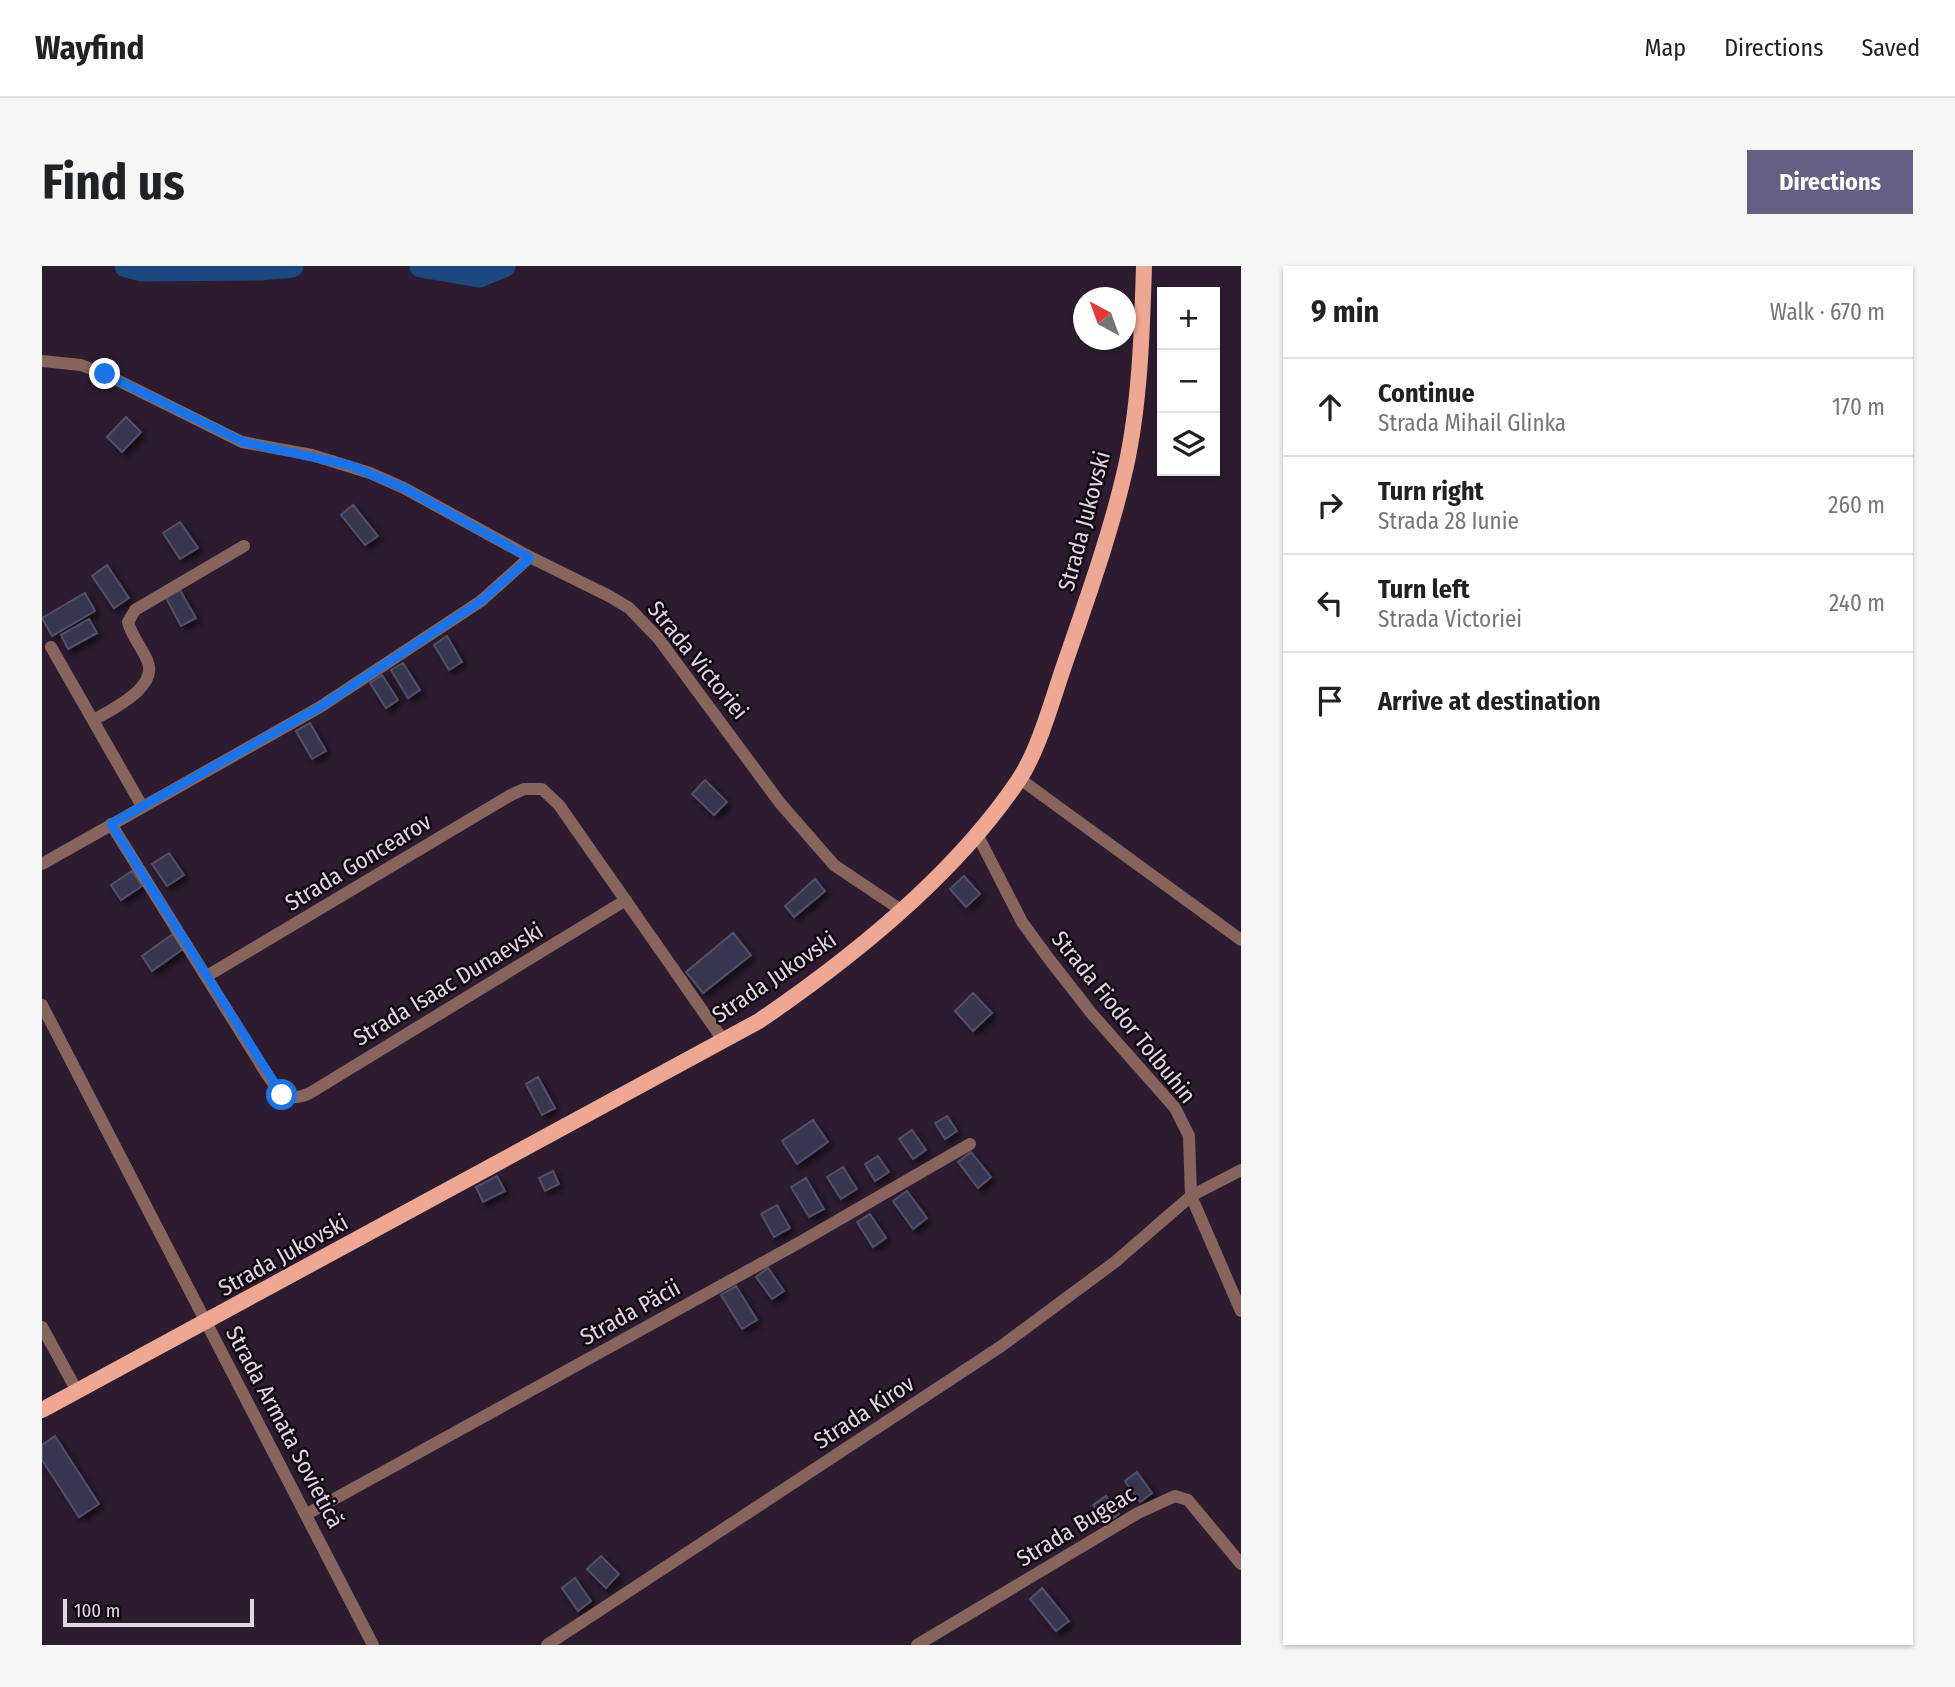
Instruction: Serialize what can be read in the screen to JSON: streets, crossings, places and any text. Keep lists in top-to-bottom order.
{
  "streets": {
    "main road": ["Strada Jukovski"],
    "street": [
      "Strada Victoriei",
      "Strada Goncearov",
      "Strada Isaac Dunaevski",
      "Strada Fiodor Tolbuhin",
      "Strada Păcii",
      "Strada Kirov",
      "Strada Armata Sovietică",
      "Strada Bugeac"
    ]
  },
  "crossings": [
    ["Strada Jukovski", "Strada Victoriei"],
    ["Strada Jukovski", "Strada Fiodor Tolbuhin"],
    ["Strada Jukovski", "Strada Armata Sovietică"],
    ["Strada Goncearov", "Strada Isaac Dunaevski"],
    ["Strada Fiodor Tolbuhin", "Strada Kirov"],
    ["Strada Păcii", "Strada Armata Sovietică"]
  ],
  "scale_bar": "100 m",
  "north": "top left",
  "page": {
    "header": "Wayfind",
    "nav": ["Map", "Directions", "Saved"],
    "buttons": "Directions",
    "title": "Find us",
    "heading": ["9 min", "Walk · 670 m"],
    "map_buttons": ["+", "−"],
    "list": [
      ["Continue", "Strada Mihail Glinka", "170 m"],
      ["Turn right", "Strada 28 Iunie", "260 m"],
      ["Turn left", "Strada Victoriei", "240 m"],
      "Arrive at destination"
    ],
    "scale": "100 m"
  }
}
